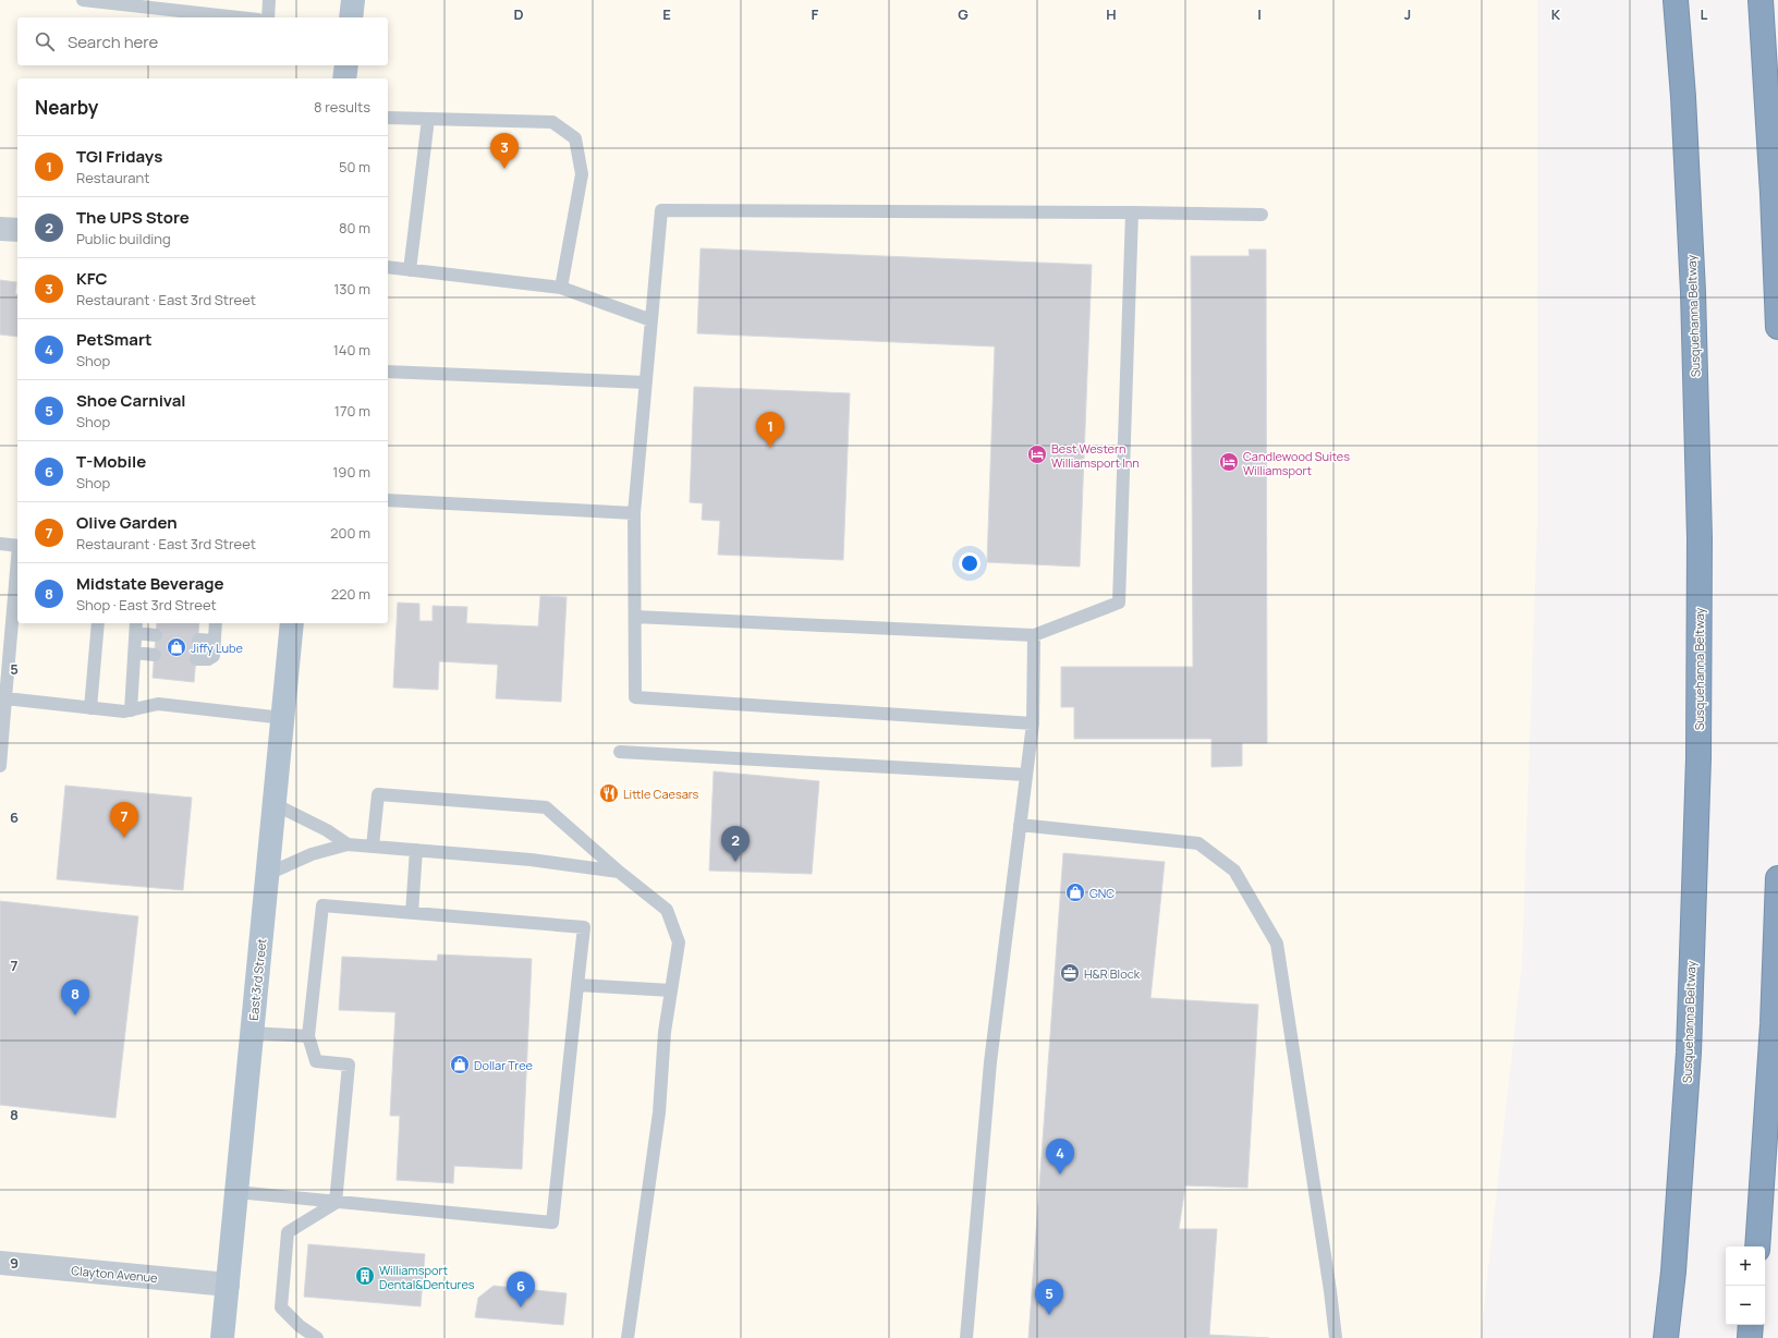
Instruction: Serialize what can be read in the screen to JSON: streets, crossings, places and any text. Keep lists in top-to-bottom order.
{
  "streets": {
    "highway": ["Susquehanna Beltway"],
    "main road": ["East 3rd Street"],
    "street": ["Clayton Avenue"]
  },
  "crossings": [
    ["East 3rd Street", "Clayton Avenue"]
  ],
  "places": {
    "hotel": ["Best Western Williamsport Inn", "Candlewood Suites Williamsport"],
    "shop": ["Jiffy Lube", "GNC", "Dollar Tree"],
    "restaurant": ["Little Caesars"],
    "office": ["H&R Block"],
    "building": ["Williamsport Dental&Dentures"]
  },
  "page": {
    "search": "Search here",
    "heading": ["Nearby", "8 results"],
    "pins": [
      "3",
      "1",
      "7",
      "2",
      "8",
      "4",
      "6",
      "5"
    ],
    "list": [
      {
        "mark": "1",
        "name": "TGI Fridays",
        "note": "Restaurant",
        "value": "50 m"
      },
      {
        "mark": "2",
        "name": "The UPS Store",
        "note": "Public building",
        "value": "80 m"
      },
      {
        "mark": "3",
        "name": "KFC",
        "note": "Restaurant · East 3rd Street",
        "value": "130 m"
      },
      {
        "mark": "4",
        "name": "PetSmart",
        "note": "Shop",
        "value": "140 m"
      },
      {
        "mark": "5",
        "name": "Shoe Carnival",
        "note": "Shop",
        "value": "170 m"
      },
      {
        "mark": "6",
        "name": "T-Mobile",
        "note": "Shop",
        "value": "190 m"
      },
      {
        "mark": "7",
        "name": "Olive Garden",
        "note": "Restaurant · East 3rd Street",
        "value": "200 m"
      },
      {
        "mark": "8",
        "name": "Midstate Beverage",
        "note": "Shop · East 3rd Street",
        "value": "220 m"
      }
    ],
    "map_buttons": ["+", "−"]
  },
  "grid": {
    "columns": [
      "D",
      "E",
      "F",
      "G",
      "H",
      "I",
      "J",
      "K",
      "L"
    ],
    "rows": [
      "5",
      "6",
      "7",
      "8",
      "9"
    ]
  }
}
